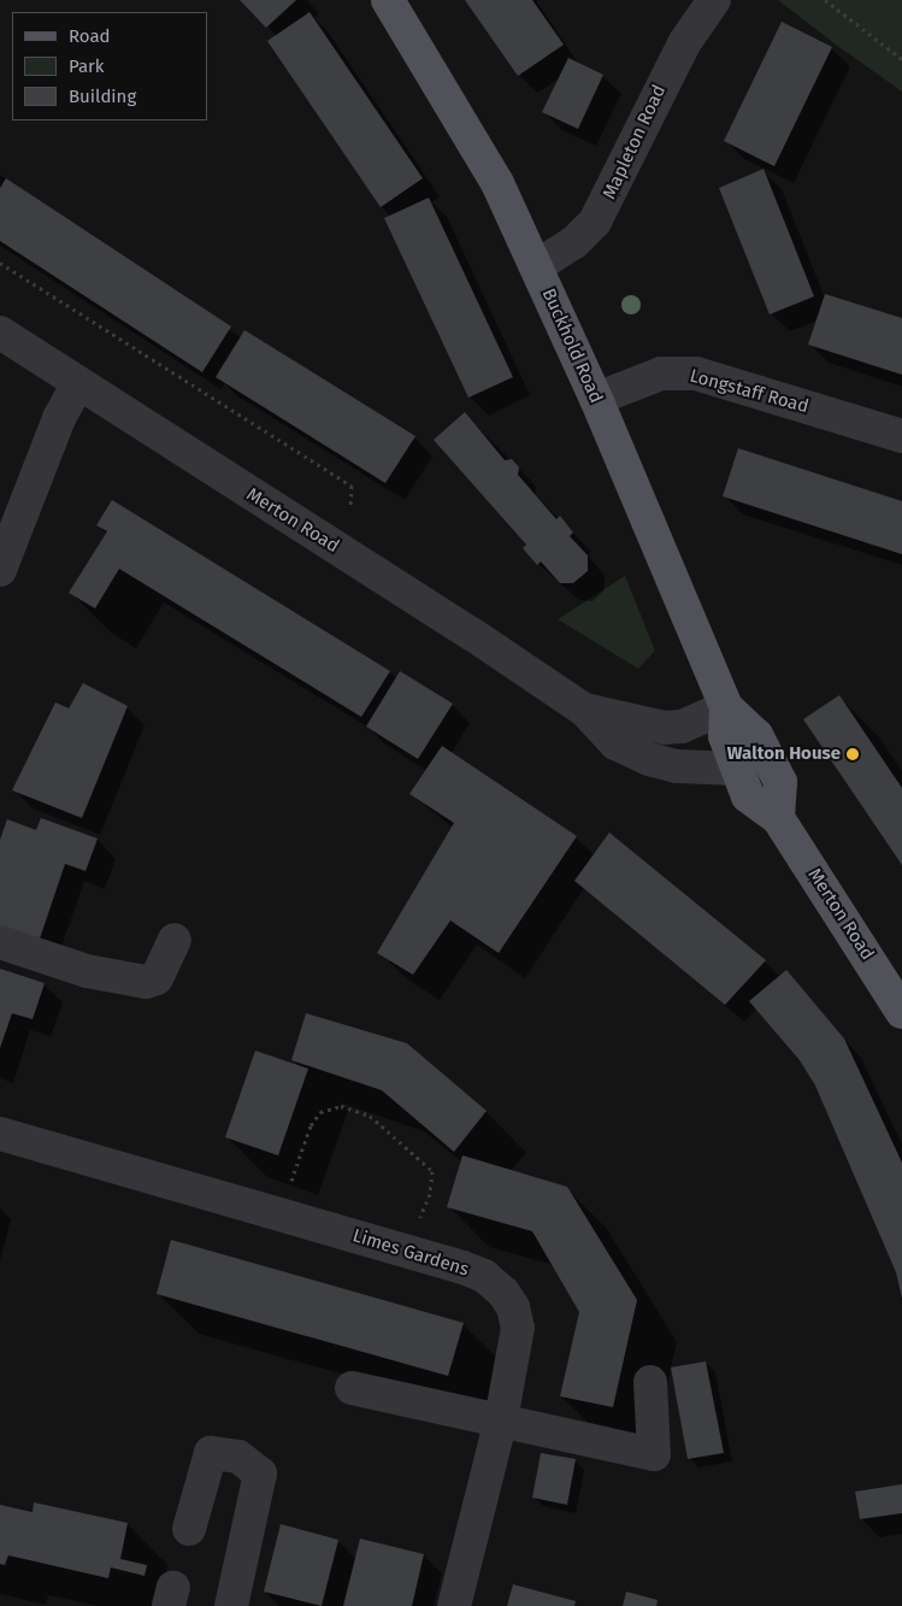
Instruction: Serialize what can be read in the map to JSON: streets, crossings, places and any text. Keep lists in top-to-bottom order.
{
  "streets": {
    "main road": ["Buckhold Road", "Merton Road"],
    "street": ["Mapleton Road", "Longstaff Road", "Limes Gardens"]
  },
  "crossings": [
    ["Mapleton Road", "Buckhold Road"],
    ["Buckhold Road", "Longstaff Road"],
    ["Buckhold Road", "Merton Road"]
  ],
  "places": ["Walton House"],
  "legend": ["Road", "Park", "Building"]
}
